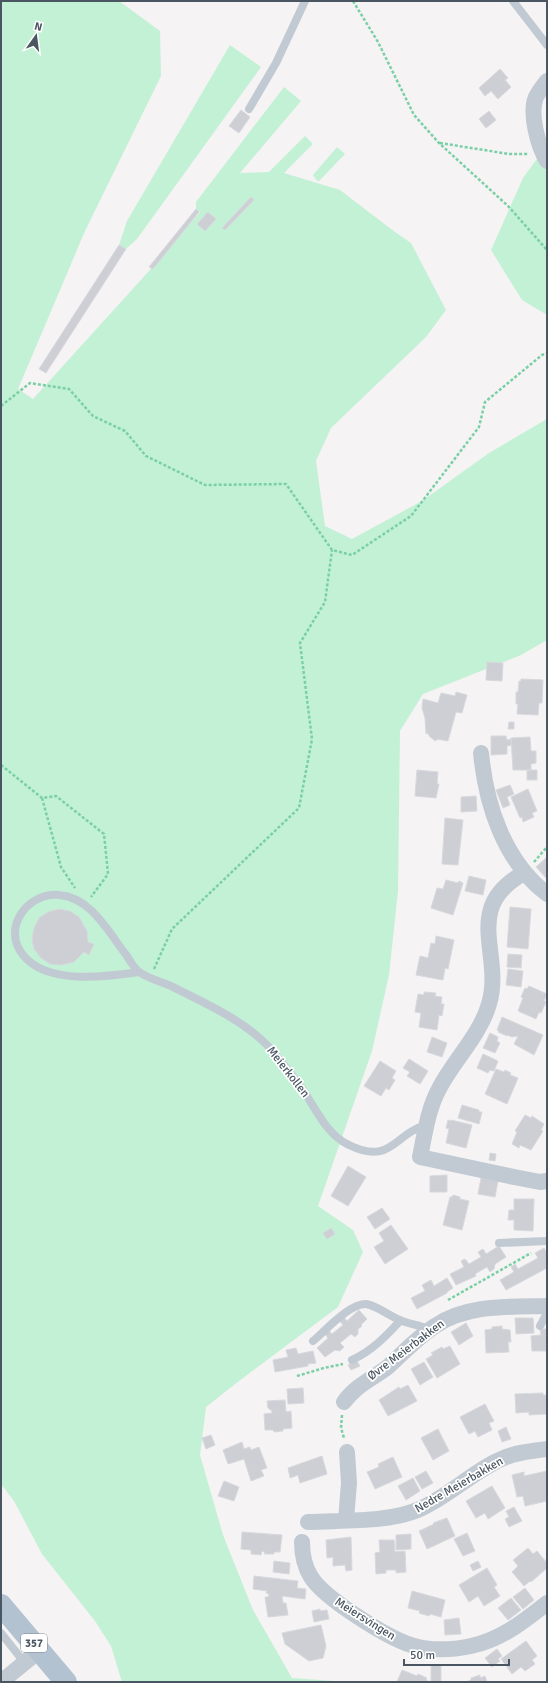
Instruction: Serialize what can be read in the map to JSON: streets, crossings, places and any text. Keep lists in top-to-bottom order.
{
  "streets": {
    "main road": ["357"],
    "street": ["Øvre Meierbakken", "Nedre Meierbakken", "Meiersvingen"],
    "lane": ["Meierkollen"]
  },
  "scale_bar": "50 m",
  "north": "top"
}
